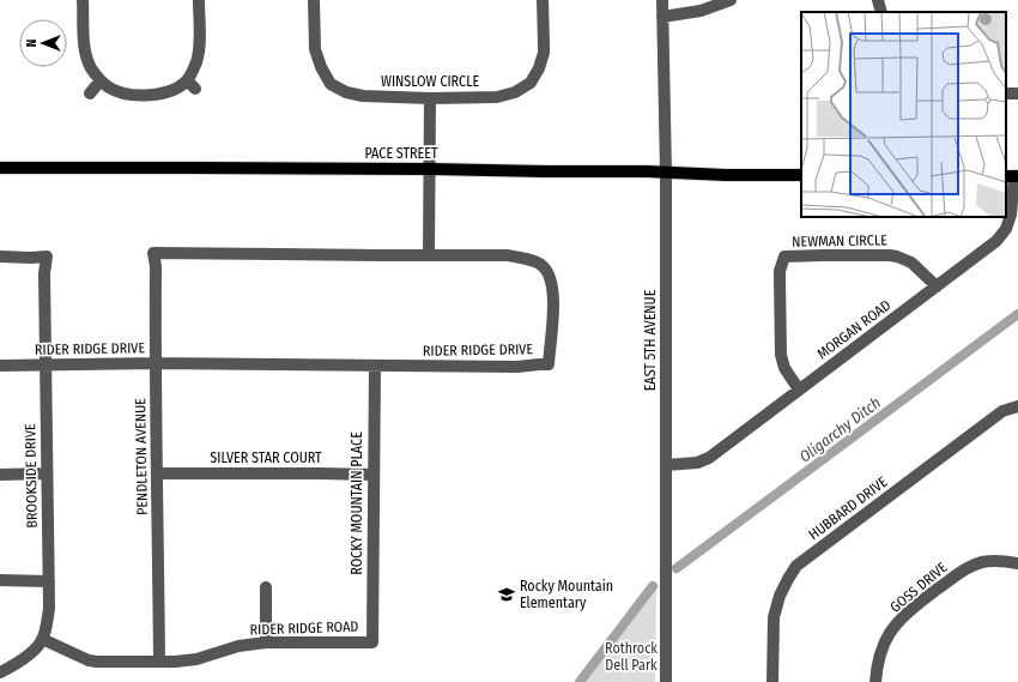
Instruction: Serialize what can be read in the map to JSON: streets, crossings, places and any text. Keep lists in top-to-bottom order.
{
  "streets": {
    "main road": ["PACE STREET"],
    "street": [
      "WINSLOW CIRCLE",
      "NEWMAN CIRCLE",
      "MORGAN ROAD",
      "EAST 5TH AVENUE",
      "RIDER RIDGE DRIVE",
      "PENDLETON AVENUE",
      "SILVER STAR COURT",
      "BROOKSIDE DRIVE",
      "ROCKY MOUNTAIN PLACE",
      "HUBBARD DRIVE",
      "GOSS DRIVE",
      "RIDER RIDGE ROAD"
    ]
  },
  "crossings": [
    ["PACE STREET", "EAST 5TH AVENUE"],
    ["NEWMAN CIRCLE", "MORGAN ROAD"],
    ["MORGAN ROAD", "EAST 5TH AVENUE"],
    ["RIDER RIDGE DRIVE", "PENDLETON AVENUE"],
    ["RIDER RIDGE DRIVE", "BROOKSIDE DRIVE"],
    ["RIDER RIDGE DRIVE", "ROCKY MOUNTAIN PLACE"],
    ["PENDLETON AVENUE", "SILVER STAR COURT"],
    ["PENDLETON AVENUE", "RIDER RIDGE ROAD"],
    ["SILVER STAR COURT", "ROCKY MOUNTAIN PLACE"],
    ["BROOKSIDE DRIVE", "RIDER RIDGE ROAD"],
    ["ROCKY MOUNTAIN PLACE", "RIDER RIDGE ROAD"]
  ],
  "water": ["Oligarchy Ditch"],
  "parks": ["Rothrock Dell Park"],
  "places": {
    "school or university": ["Rocky Mountain Elementary"]
  },
  "north": "left"
}
